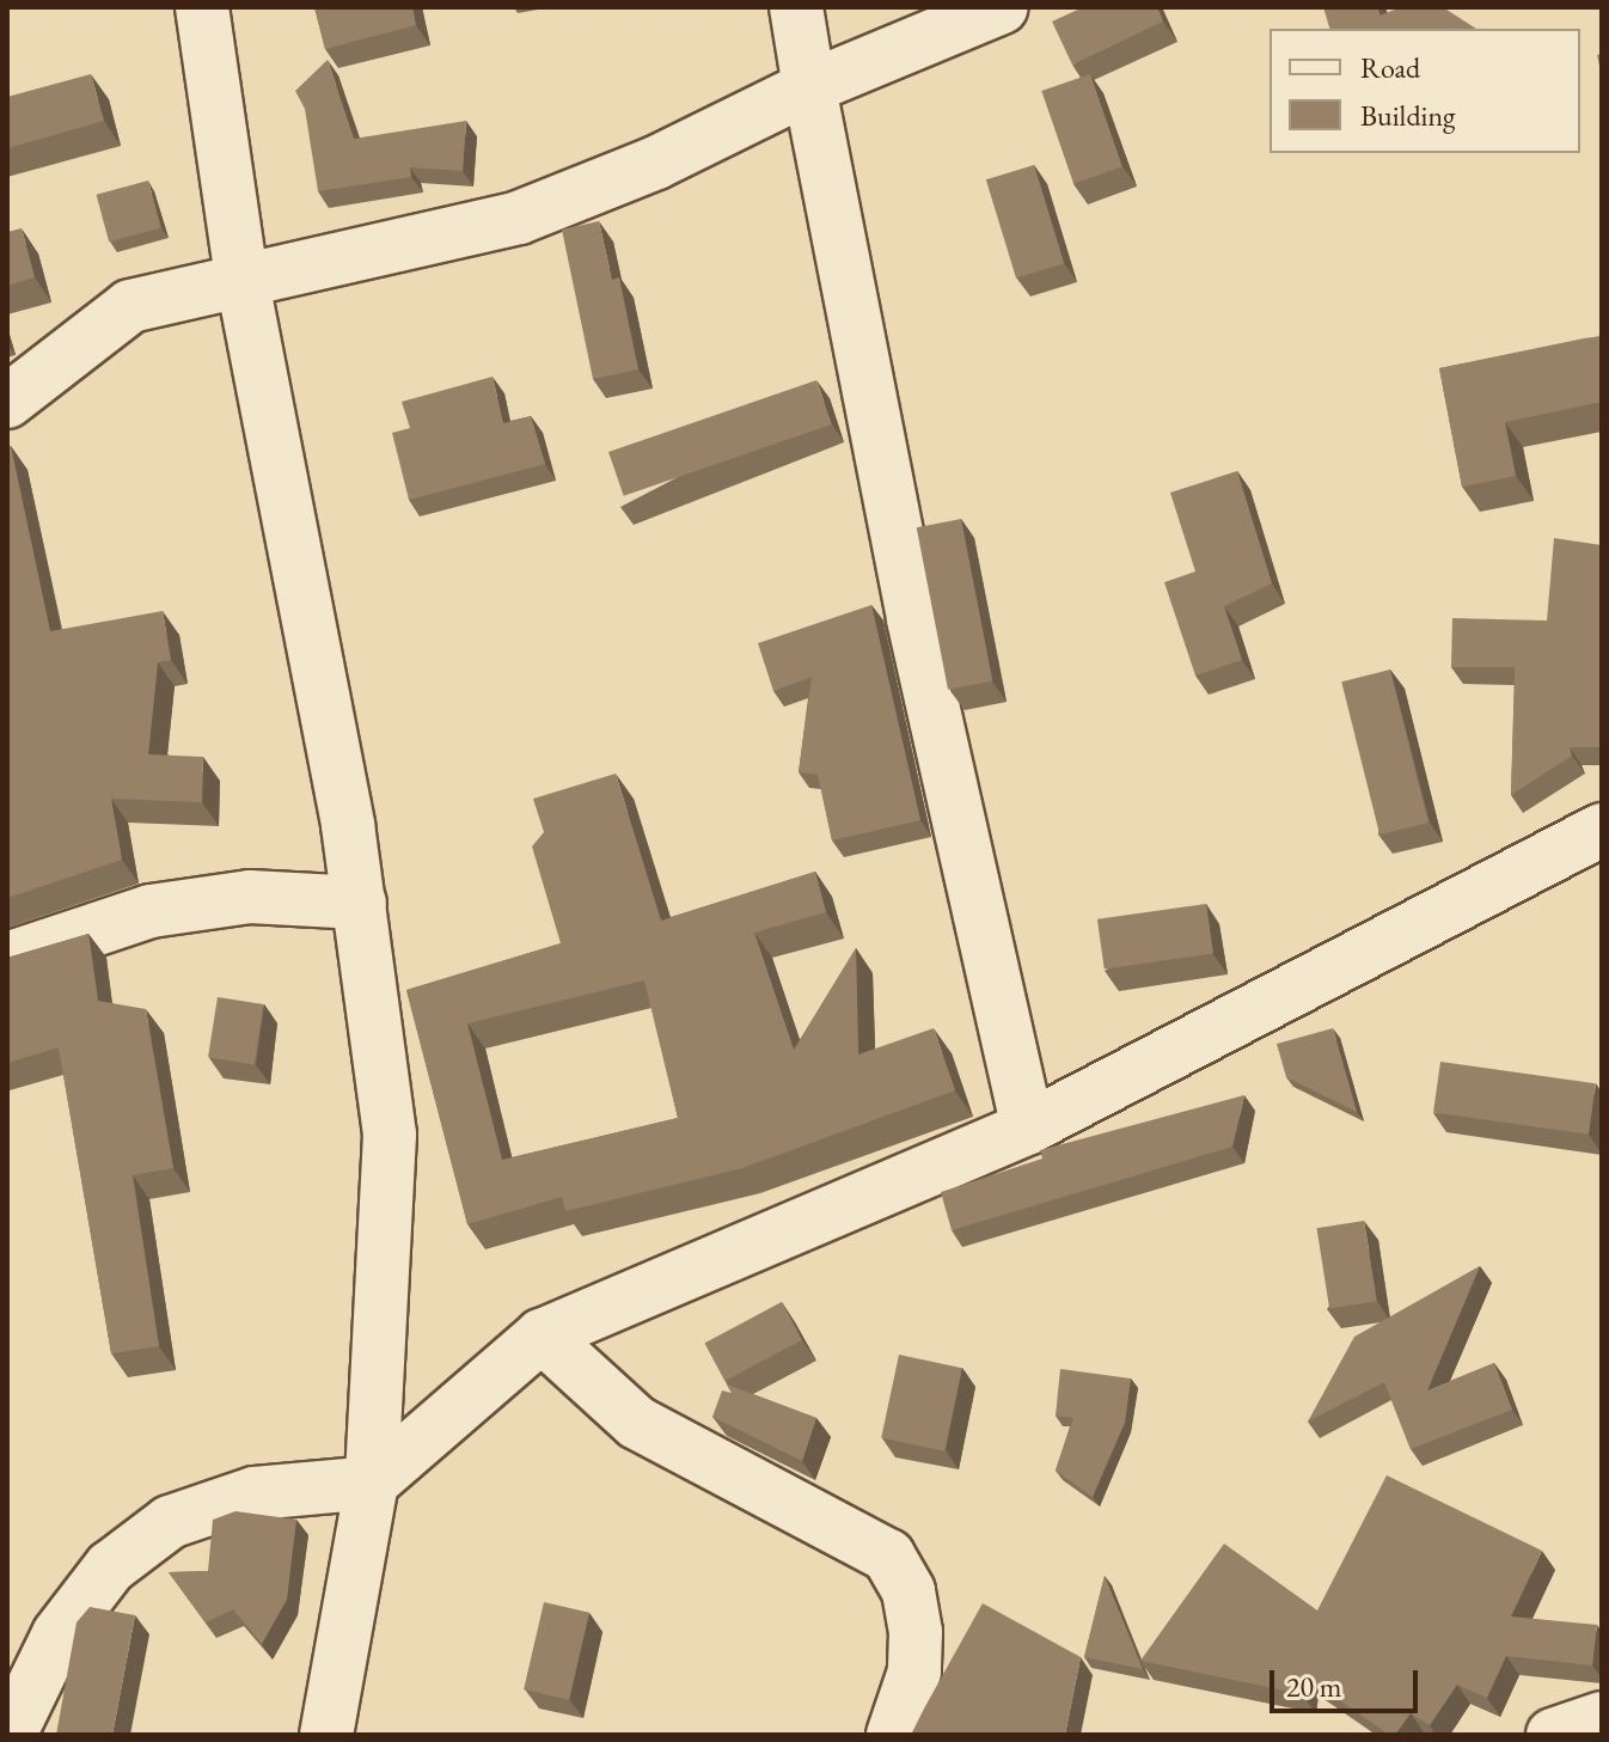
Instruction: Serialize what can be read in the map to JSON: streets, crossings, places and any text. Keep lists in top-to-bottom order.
{
  "legend": ["Road", "Building"],
  "scale_bar": "20 m"
}
